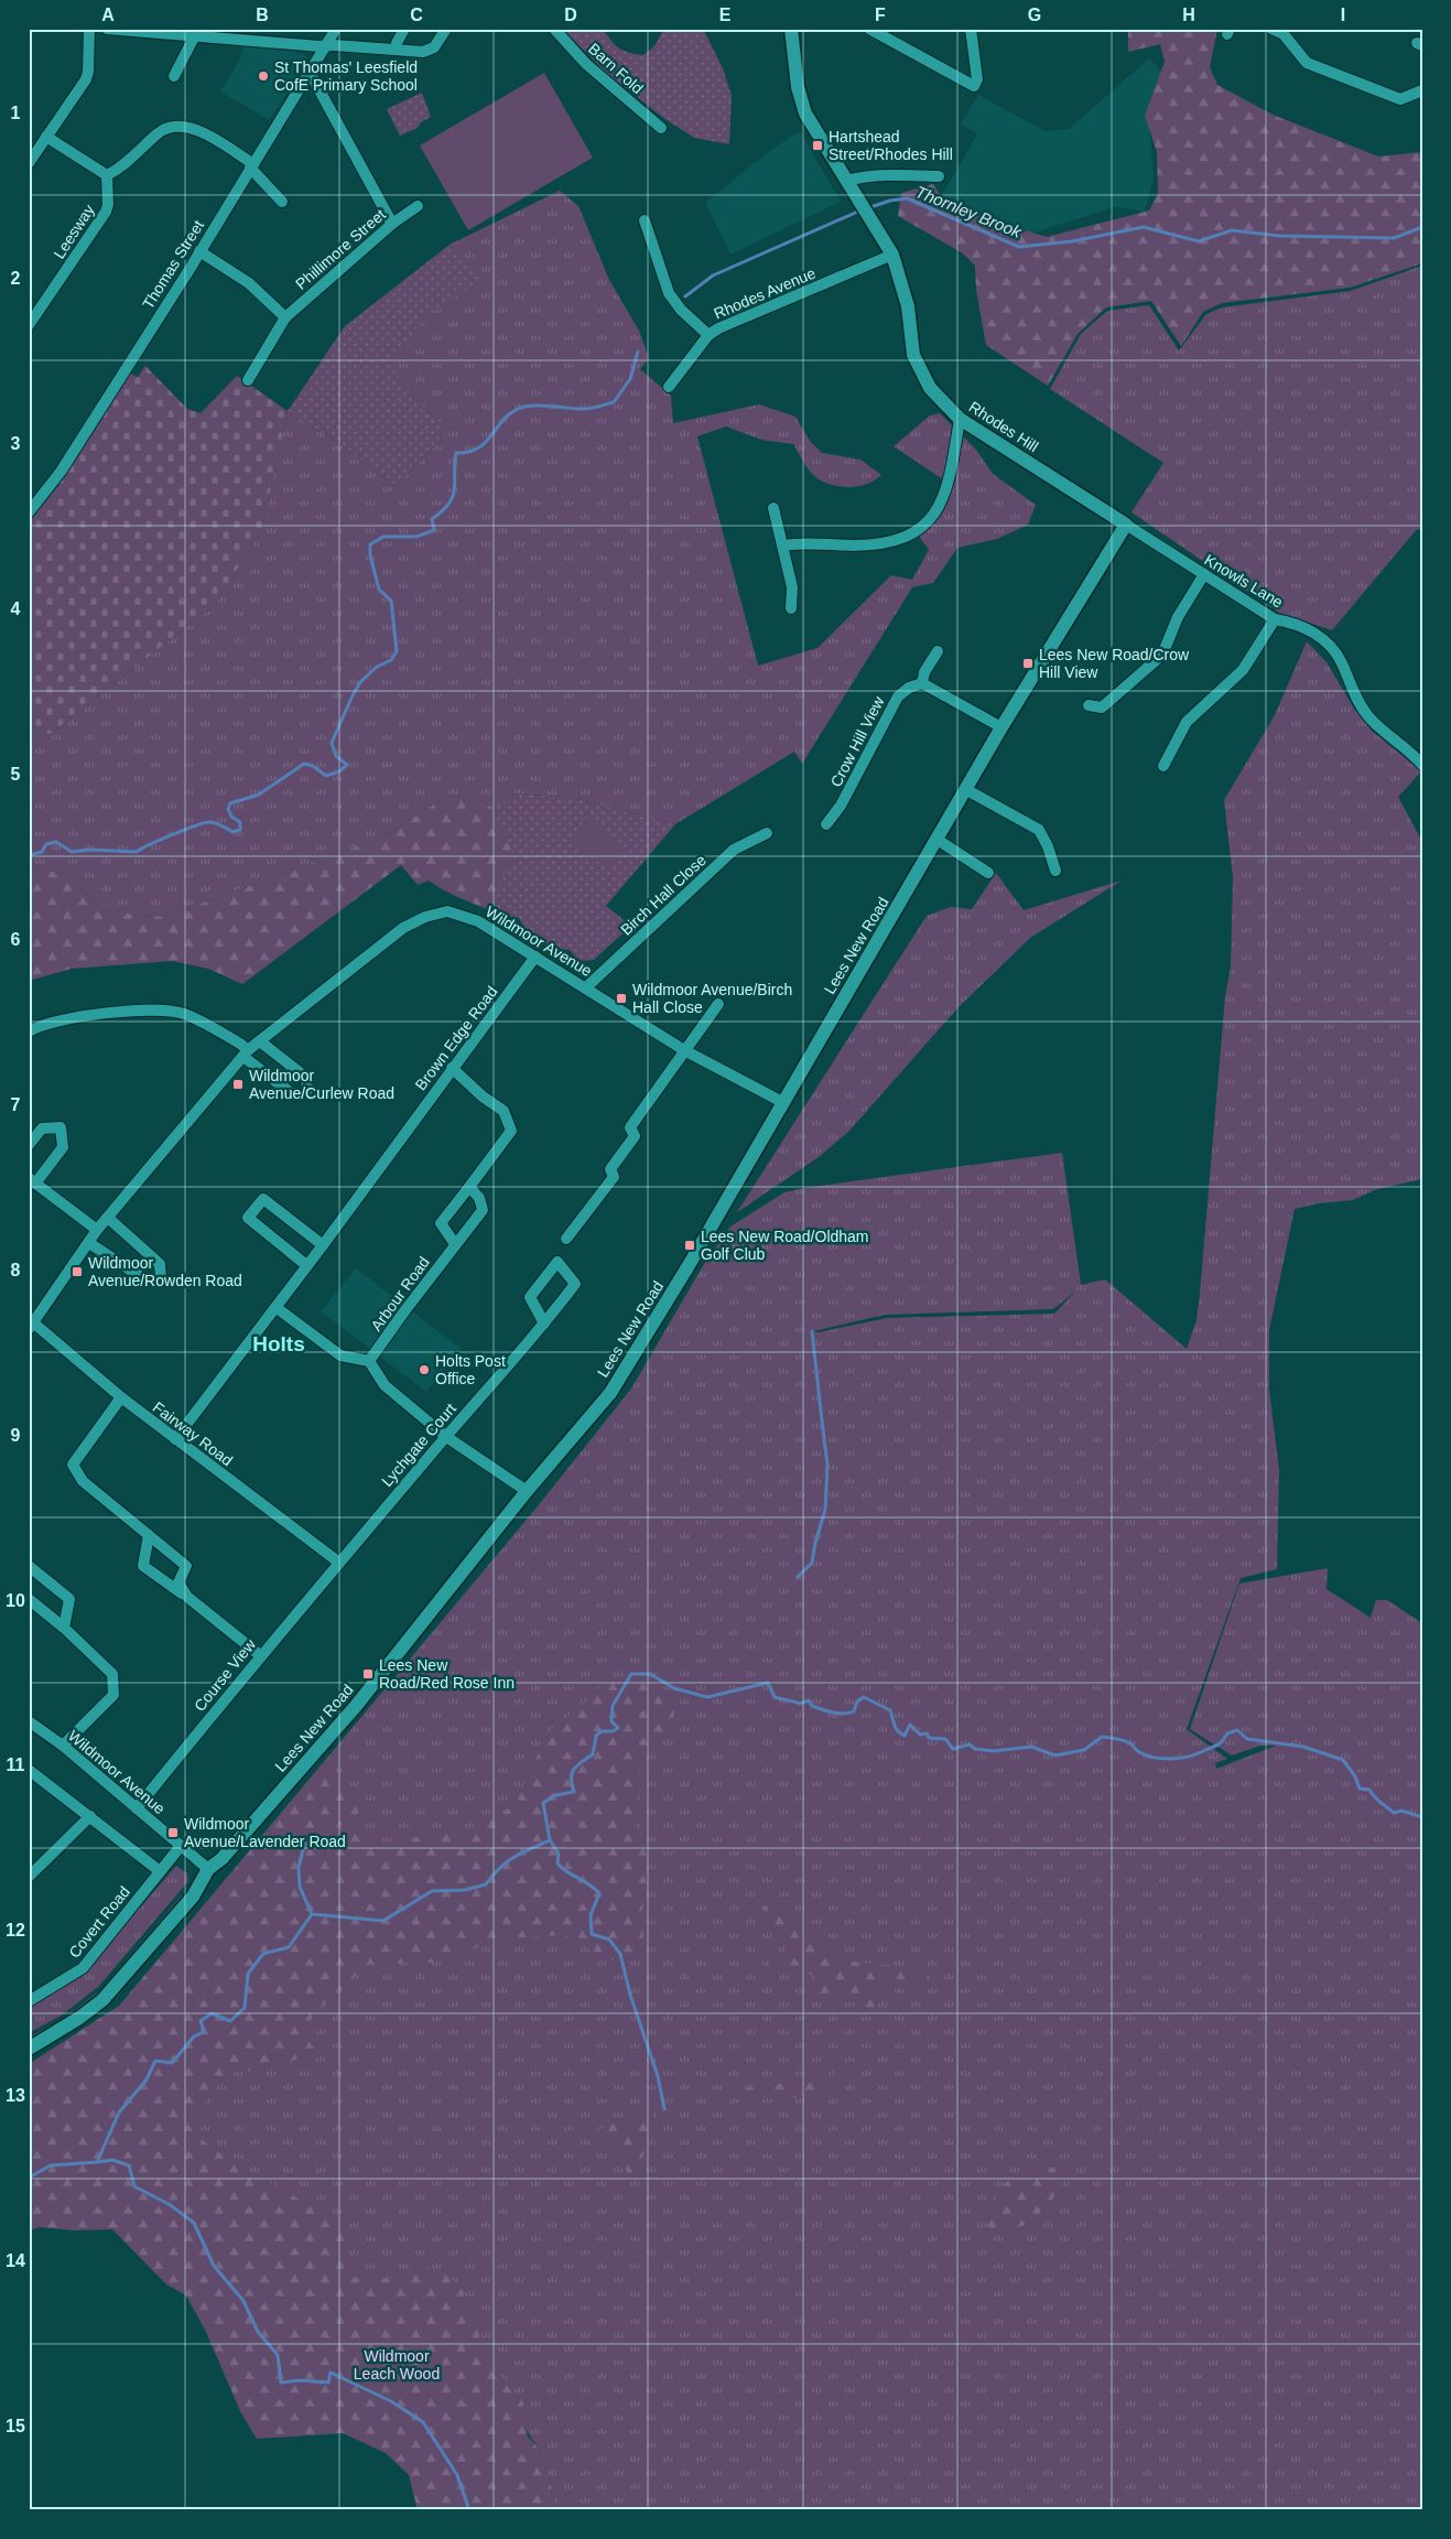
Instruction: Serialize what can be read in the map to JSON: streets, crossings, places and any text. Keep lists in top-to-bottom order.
{
  "streets": {
    "street": [
      "Barn Fold",
      "Leesway",
      "Phillimore Street",
      "Thomas Street",
      "Rhodes Avenue",
      "Rhodes Hill",
      "Knowls Lane",
      "Crow Hill View",
      "Birch Hall Close",
      "Wildmoor Avenue",
      "Lees New Road",
      "Brown Edge Road",
      "Arbour Road",
      "Fairway Road",
      "Lychgate Court",
      "Course View",
      "Covert Road"
    ]
  },
  "crossings": [
    ["Rhodes Avenue", "Rhodes Hill"],
    ["Rhodes Hill", "Knowls Lane"],
    ["Rhodes Hill", "Lees New Road"],
    ["Knowls Lane", "Lees New Road"],
    ["Birch Hall Close", "Wildmoor Avenue"],
    ["Wildmoor Avenue", "Lees New Road"],
    ["Wildmoor Avenue", "Brown Edge Road"],
    ["Wildmoor Avenue", "Fairway Road"],
    ["Wildmoor Avenue", "Course View"],
    ["Wildmoor Avenue", "Covert Road"],
    ["Brown Edge Road", "Fairway Road"],
    ["Fairway Road", "Lychgate Court"],
    ["Fairway Road", "Course View"],
    ["Lychgate Court", "Course View"]
  ],
  "districts": ["Holts"],
  "water": ["Thornley Brook"],
  "parks": ["Wildmoor Leach Wood"],
  "places": {
    "other": ["St Thomas' Leesfield CofE Primary School", "Holts Post Office"],
    "transit": [
      "Hartshead Street/Rhodes Hill",
      "Lees New Road/Crow Hill View",
      "Wildmoor Avenue/Birch Hall Close",
      "Wildmoor Avenue/Curlew Road",
      "Lees New Road/Oldham Golf Club",
      "Wildmoor Avenue/Rowden Road",
      "Lees New Road/Red Rose Inn",
      "Wildmoor Avenue/Lavender Road"
    ]
  },
  "grid": {
    "columns": [
      "A",
      "B",
      "C",
      "D",
      "E",
      "F",
      "G",
      "H",
      "I"
    ],
    "rows": [
      "1",
      "2",
      "3",
      "4",
      "5",
      "6",
      "7",
      "8",
      "9",
      "10",
      "11",
      "12",
      "13",
      "14",
      "15"
    ]
  }
}
